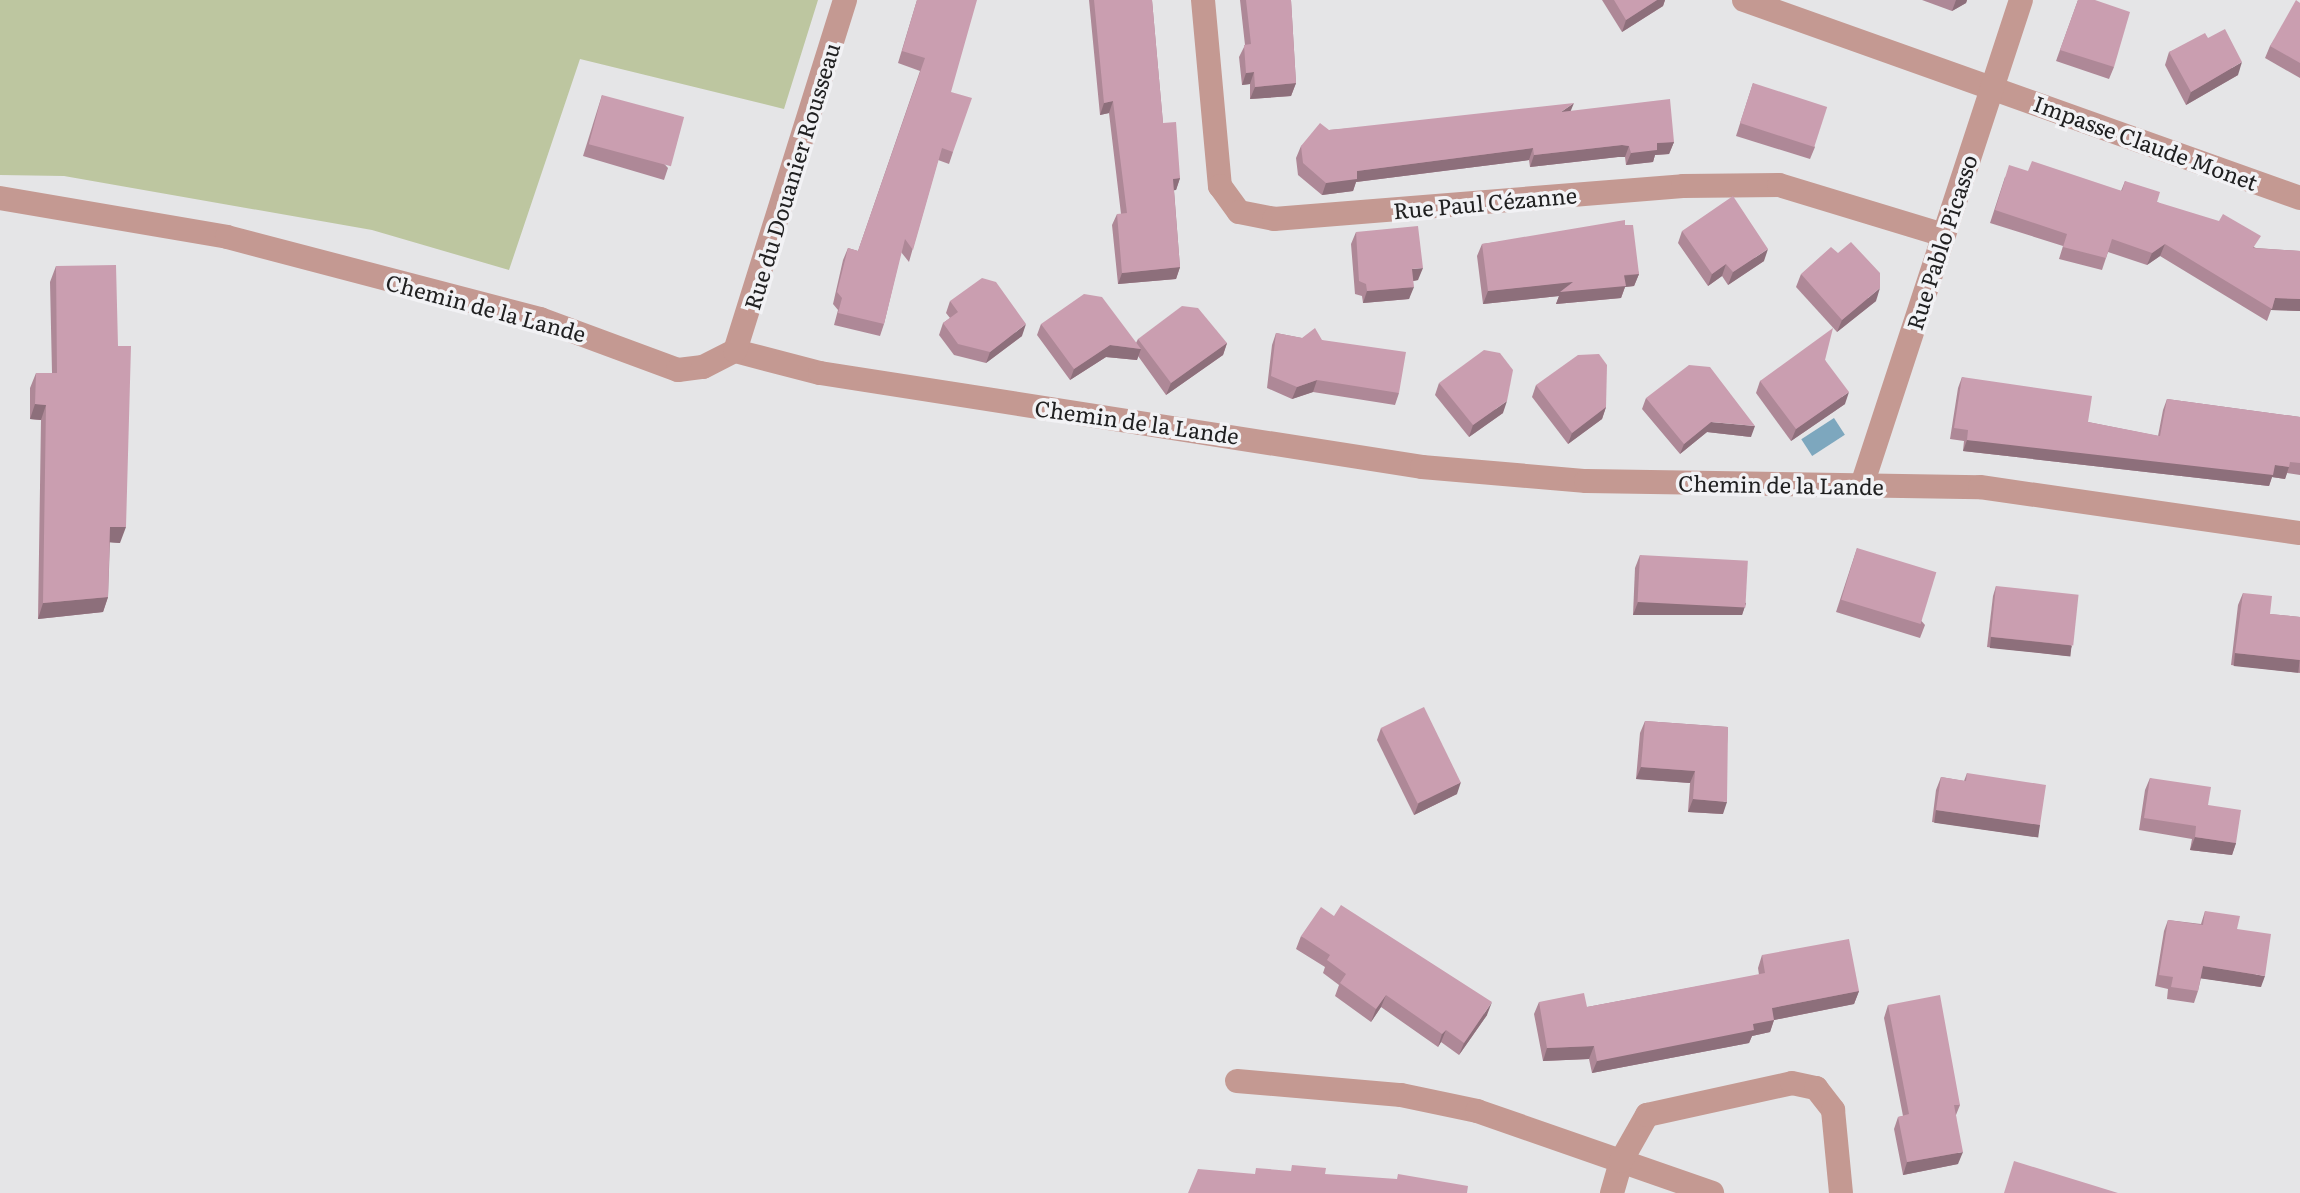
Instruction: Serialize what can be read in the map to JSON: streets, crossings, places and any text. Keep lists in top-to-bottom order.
{
  "streets": {
    "street": [
      "Impasse Claude Monet",
      "Rue du Douanier Rousseau",
      "Rue Paul Cézanne",
      "Rue Pablo Picasso",
      "Chemin de la Lande"
    ]
  },
  "crossings": [
    ["Impasse Claude Monet", "Rue Pablo Picasso"],
    ["Rue du Douanier Rousseau", "Chemin de la Lande"],
    ["Rue Paul Cézanne", "Rue Pablo Picasso"],
    ["Rue Pablo Picasso", "Chemin de la Lande"]
  ]
}
